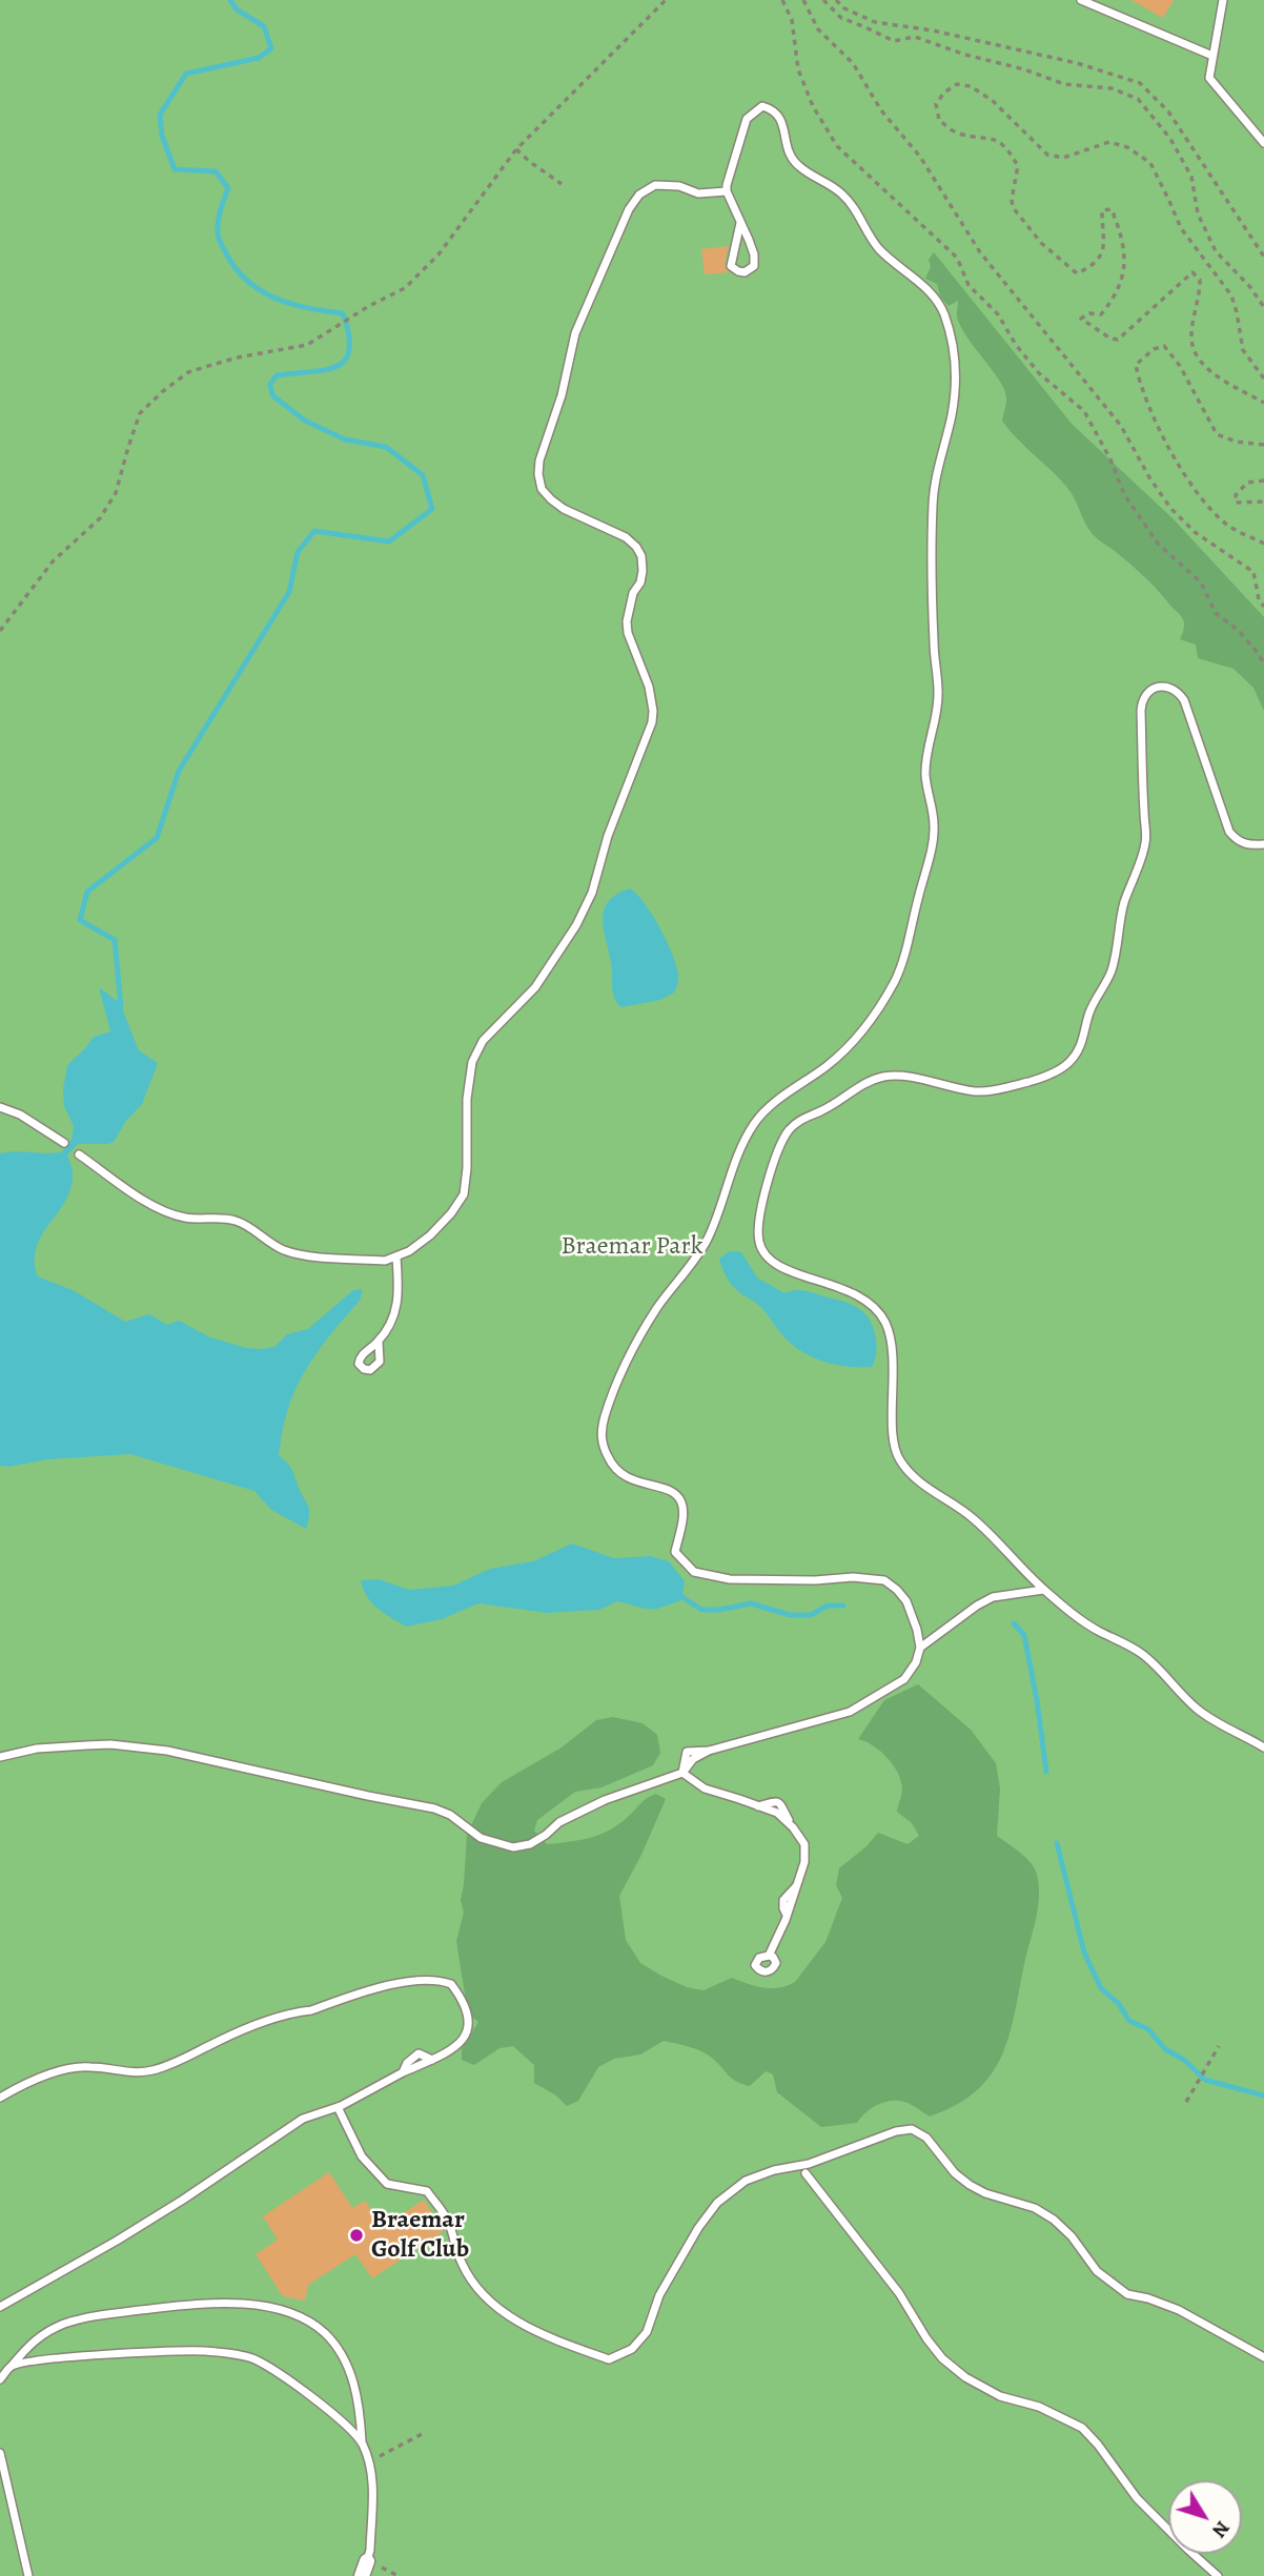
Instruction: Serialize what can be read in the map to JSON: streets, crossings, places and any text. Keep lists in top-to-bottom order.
{
  "parks": ["Braemar Park"],
  "places": ["Braemar Golf Club"],
  "north": "bottom right"
}
